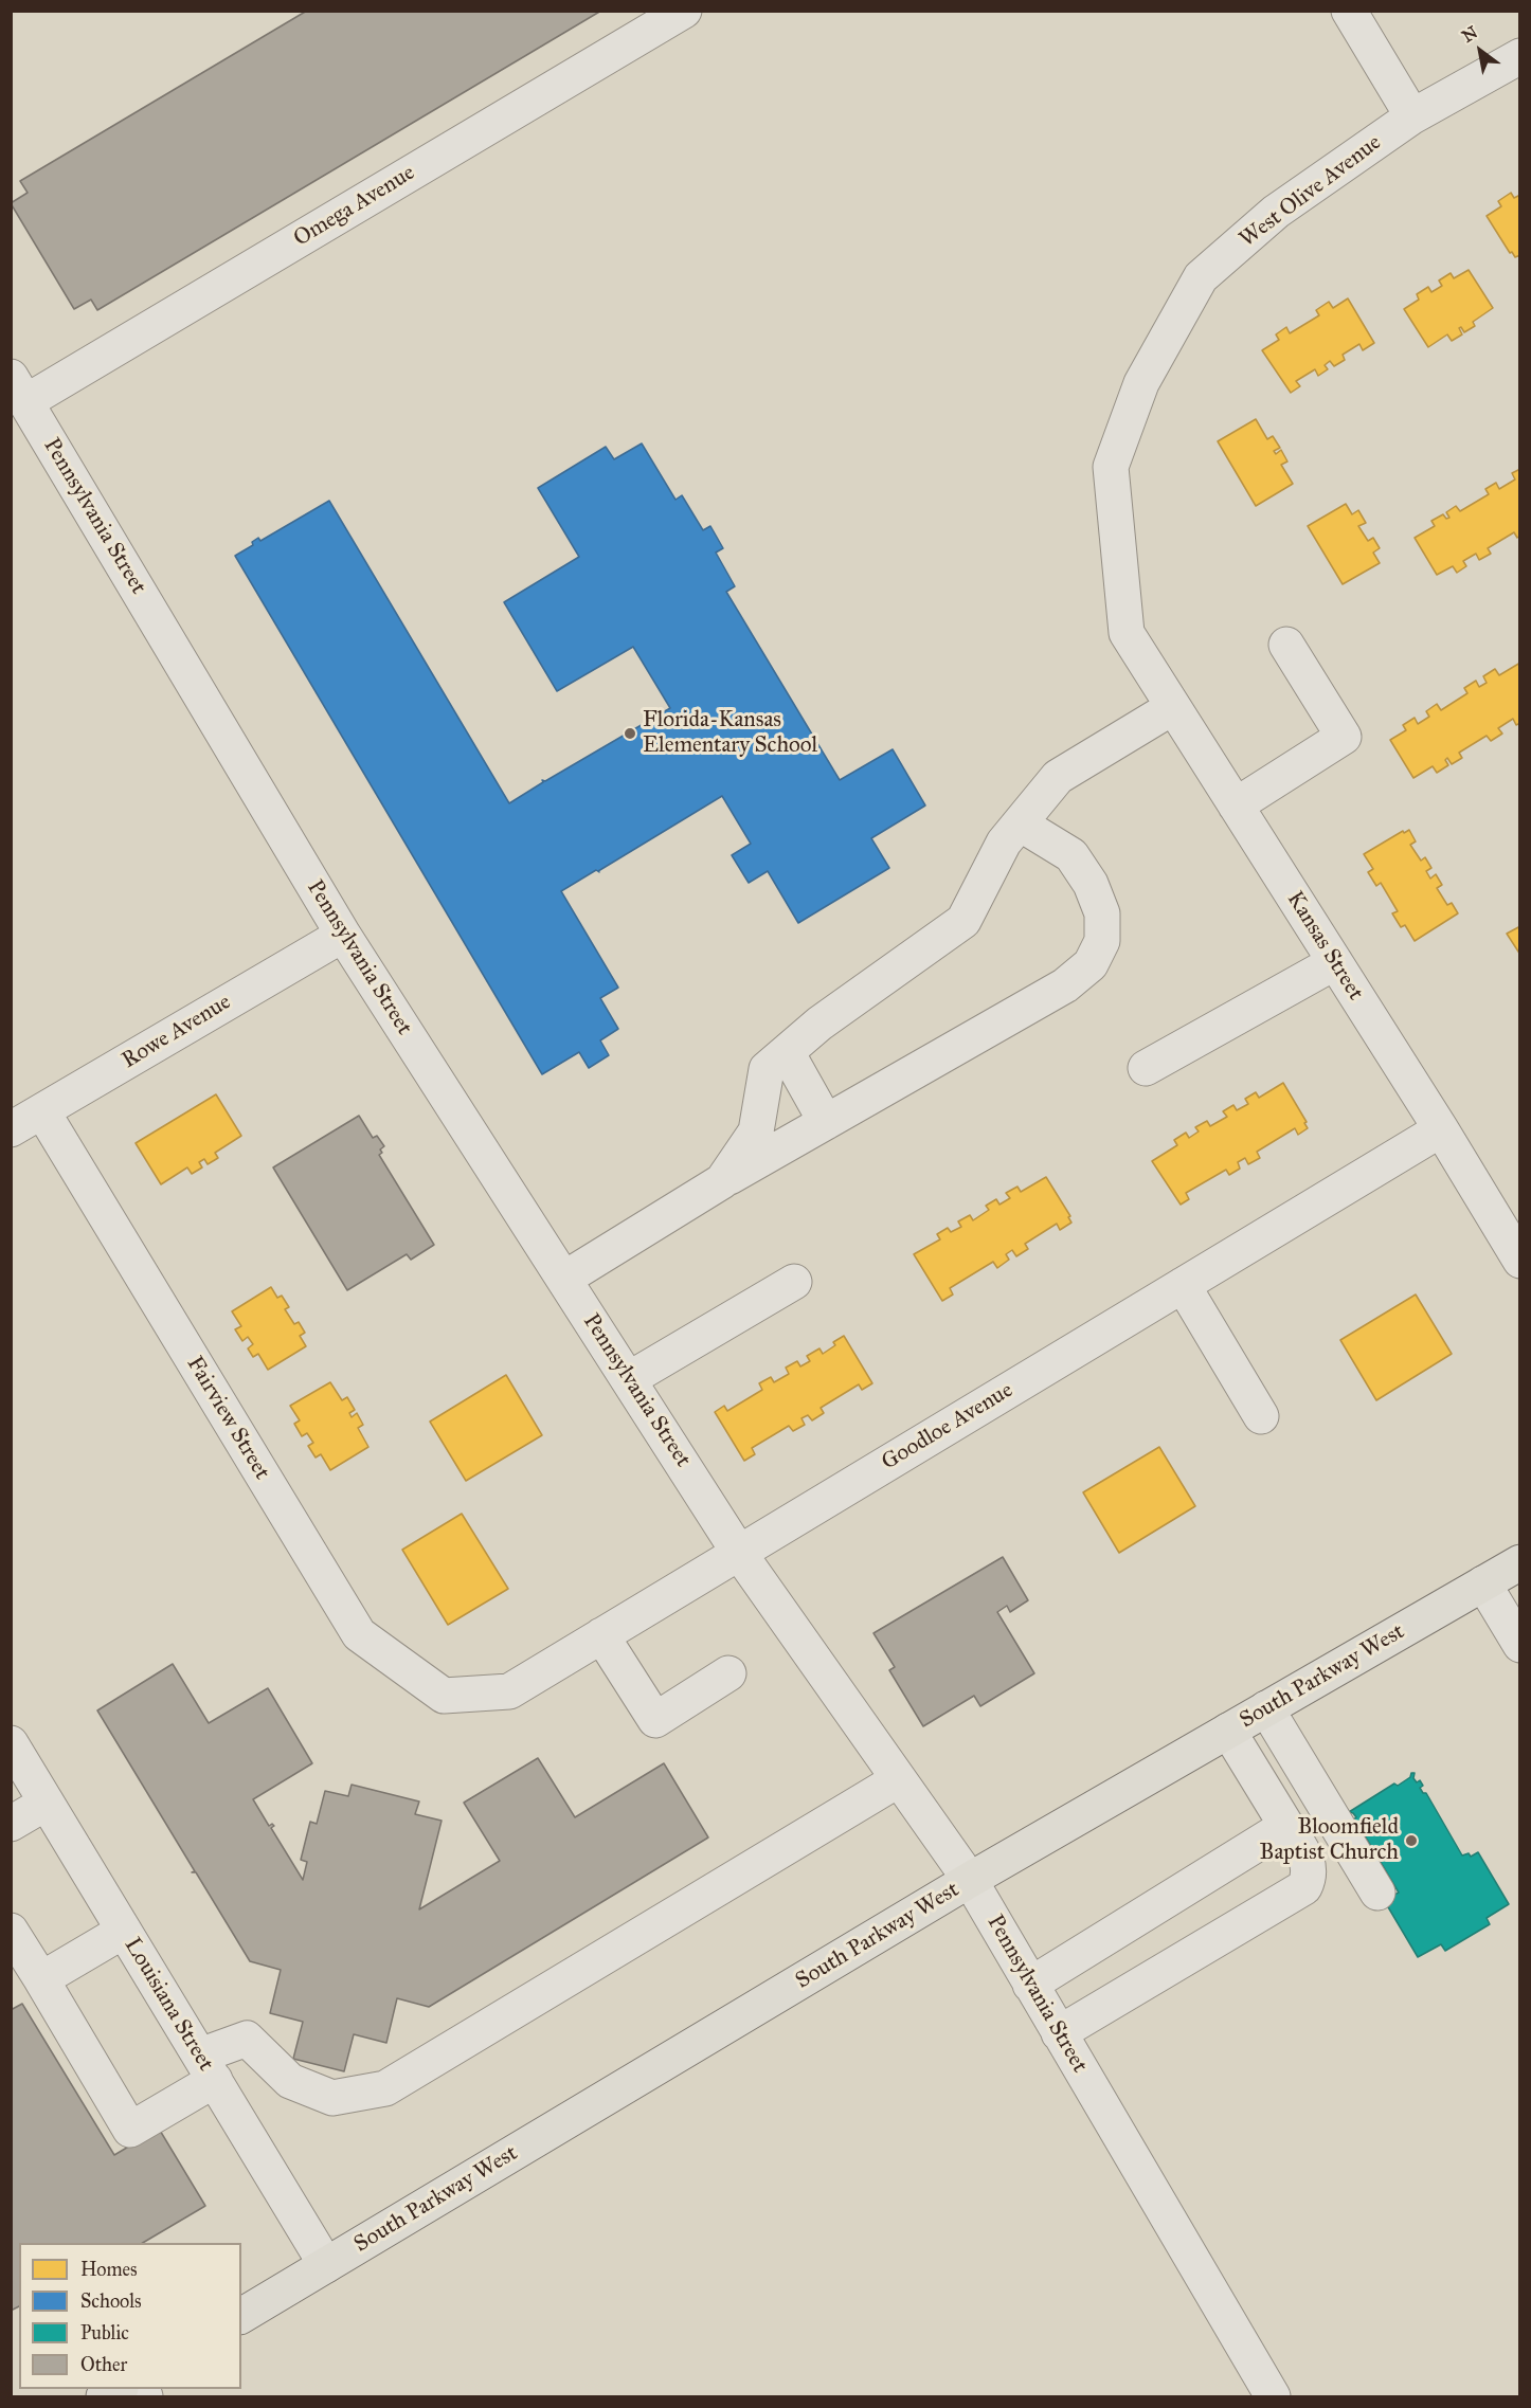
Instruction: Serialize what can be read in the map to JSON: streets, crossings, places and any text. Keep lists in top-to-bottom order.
{
  "streets": {
    "main road": ["South Parkway West"],
    "street": [
      "West Olive Avenue",
      "Omega Avenue",
      "Pennsylvania Street",
      "Kansas Street",
      "Rowe Avenue",
      "Fairview Street",
      "Goodloe Avenue",
      "Louisiana Street"
    ]
  },
  "crossings": [
    ["West Olive Avenue", "Kansas Street"],
    ["Omega Avenue", "Pennsylvania Street"],
    ["Pennsylvania Street", "Rowe Avenue"],
    ["Pennsylvania Street", "Goodloe Avenue"],
    ["Pennsylvania Street", "South Parkway West"],
    ["Kansas Street", "Goodloe Avenue"],
    ["Rowe Avenue", "Fairview Street"],
    ["Fairview Street", "Goodloe Avenue"],
    ["South Parkway West", "Louisiana Street"]
  ],
  "places": ["Florida-Kansas Elementary School", "Bloomfield Baptist Church"],
  "legend": [
    "Homes",
    "Schools",
    "Public",
    "Other"
  ],
  "north": "top left"
}
